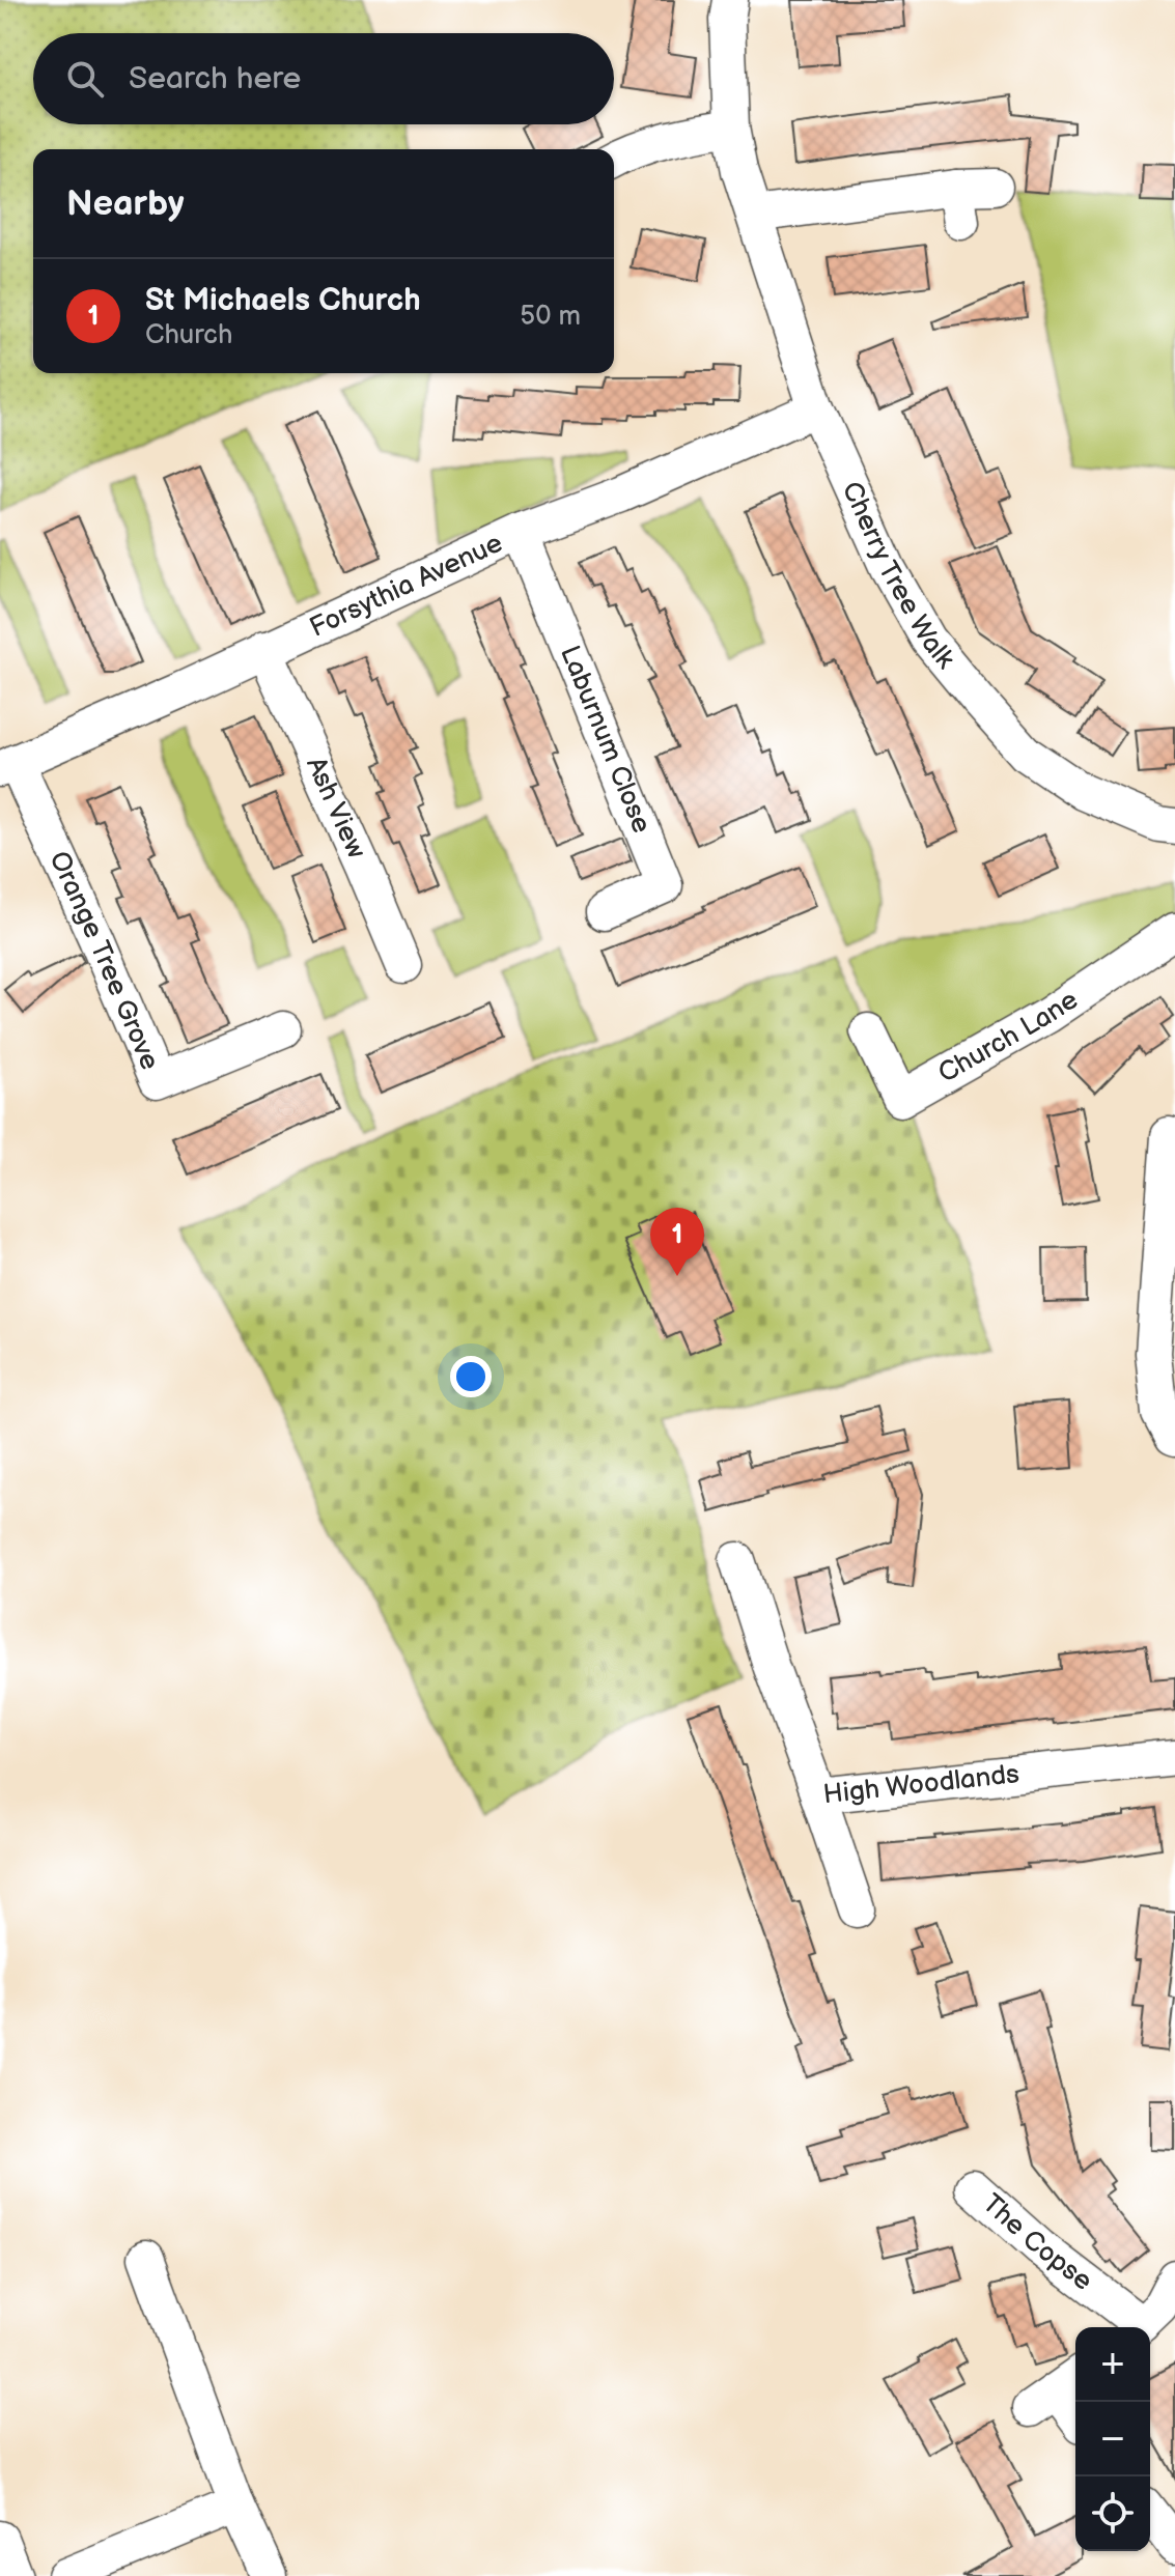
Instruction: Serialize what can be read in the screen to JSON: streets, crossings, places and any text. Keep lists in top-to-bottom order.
{
  "streets": {
    "street": [
      "Cherry Tree Walk",
      "Forsythia Avenue",
      "Laburnum Close",
      "Ash View",
      "Orange Tree Grove",
      "Church Lane",
      "High Woodlands",
      "The Copse"
    ]
  },
  "crossings": [
    ["Cherry Tree Walk", "Forsythia Avenue"],
    ["Forsythia Avenue", "Laburnum Close"],
    ["Forsythia Avenue", "Ash View"],
    ["Forsythia Avenue", "Orange Tree Grove"]
  ],
  "page": {
    "search": "Search here",
    "heading": "Nearby",
    "list": [
      {
        "mark": "1",
        "name": "St Michaels Church",
        "note": "Church",
        "value": "50 m"
      }
    ],
    "pins": "1",
    "map_buttons": ["+", "−"]
  }
}
